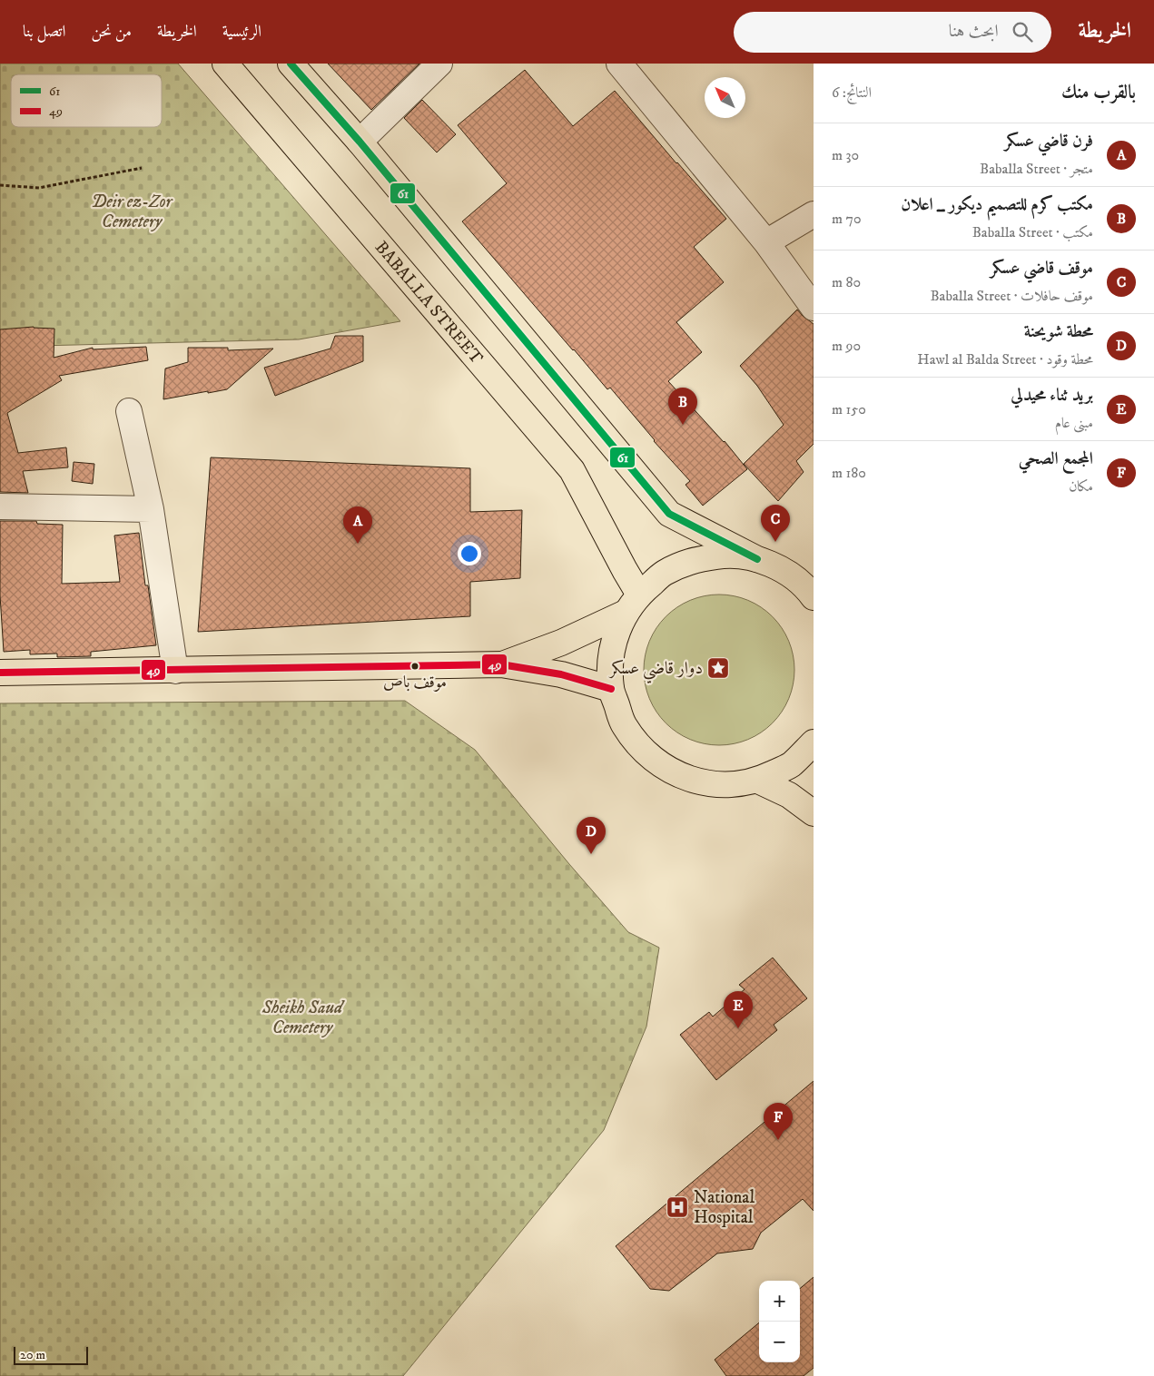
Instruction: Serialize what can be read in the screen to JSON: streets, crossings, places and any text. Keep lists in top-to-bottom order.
{
  "parks": ["Deir ez-Zor Cemetery", "Sheikh Saud Cemetery"],
  "places": {
    "other": ["موقف باص"],
    "place": ["دوار قاضي عسكر"],
    "hospital": ["National Hospital"]
  },
  "lines": ["transit line 61", "transit line 49"],
  "legend": ["61", "49"],
  "scale_bar": "20 m",
  "north": "top left",
  "page": {
    "header": "الخريطة",
    "search": "ابحث هنا",
    "nav": [
      "الرئيسية",
      "الخريطة",
      "من نحن",
      "اتصل بنا"
    ],
    "heading": ["بالقرب منك", "النتائج: 6"],
    "list": [
      {
        "mark": "A",
        "name": "فرن قاضي عسكر",
        "note": "متجر · Baballa Street",
        "value": "30 m"
      },
      {
        "mark": "B",
        "name": "مكتب كرم للتصميم ديكور _ اعلان",
        "note": "مكتب · Baballa Street",
        "value": "70 m"
      },
      {
        "mark": "C",
        "name": "موقف قاضي عسكر",
        "note": "موقف حافلات · Baballa Street",
        "value": "80 m"
      },
      {
        "mark": "D",
        "name": "محطة شويحنة",
        "note": "محطة وقود · Hawl al Balda Street",
        "value": "90 m"
      },
      {
        "mark": "E",
        "name": "بريد ثناء محيدلي",
        "note": "مبنى عام",
        "value": "150 m"
      },
      {
        "mark": "F",
        "name": "المجمع الصحي",
        "note": "مكان",
        "value": "180 m"
      }
    ],
    "pins": [
      "B",
      "C",
      "A",
      "D",
      "E",
      "F"
    ],
    "map_buttons": ["+", "−"],
    "scale": "20 m"
  }
}
